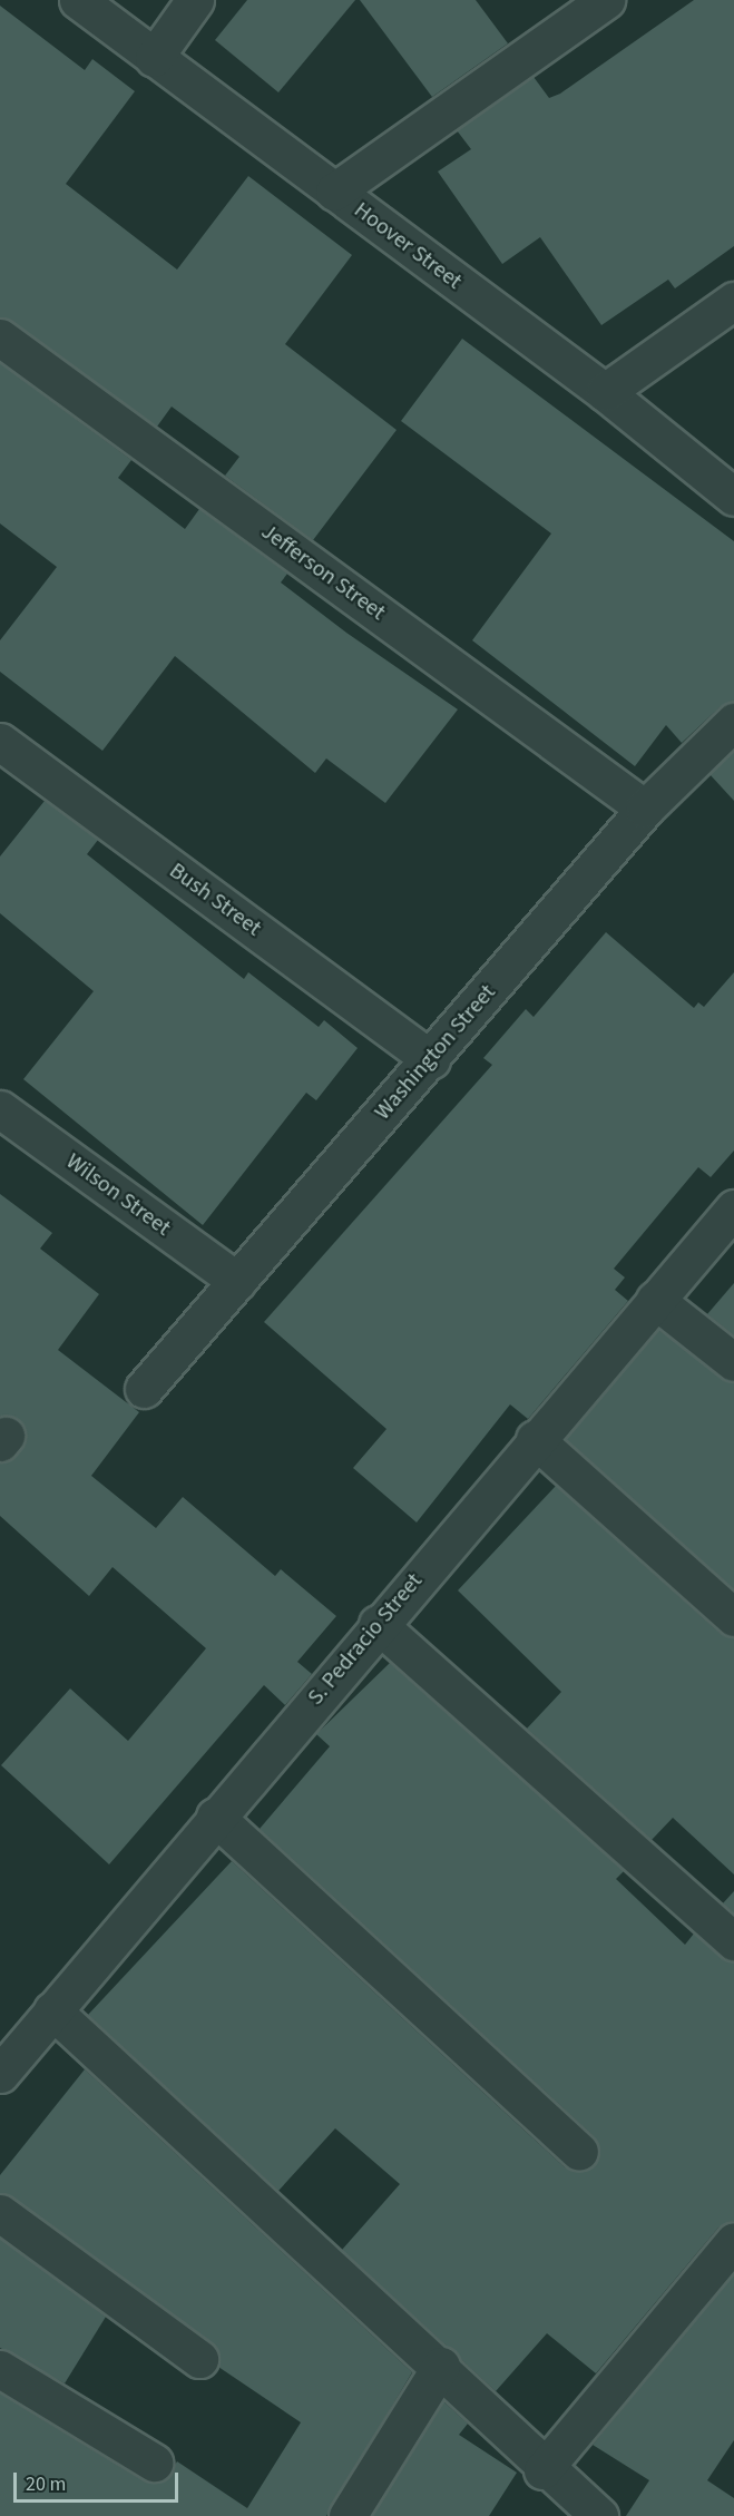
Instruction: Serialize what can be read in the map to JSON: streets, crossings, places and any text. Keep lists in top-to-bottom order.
{
  "streets": {
    "street": [
      "Hoover Street",
      "Jefferson Street",
      "Bush Street",
      "Washington Street",
      "Wilson Street",
      "S. Pedracio Street"
    ]
  },
  "crossings": [
    ["Jefferson Street", "Washington Street"],
    ["Bush Street", "Washington Street"],
    ["Washington Street", "Wilson Street"]
  ],
  "scale_bar": "20 m"
}
